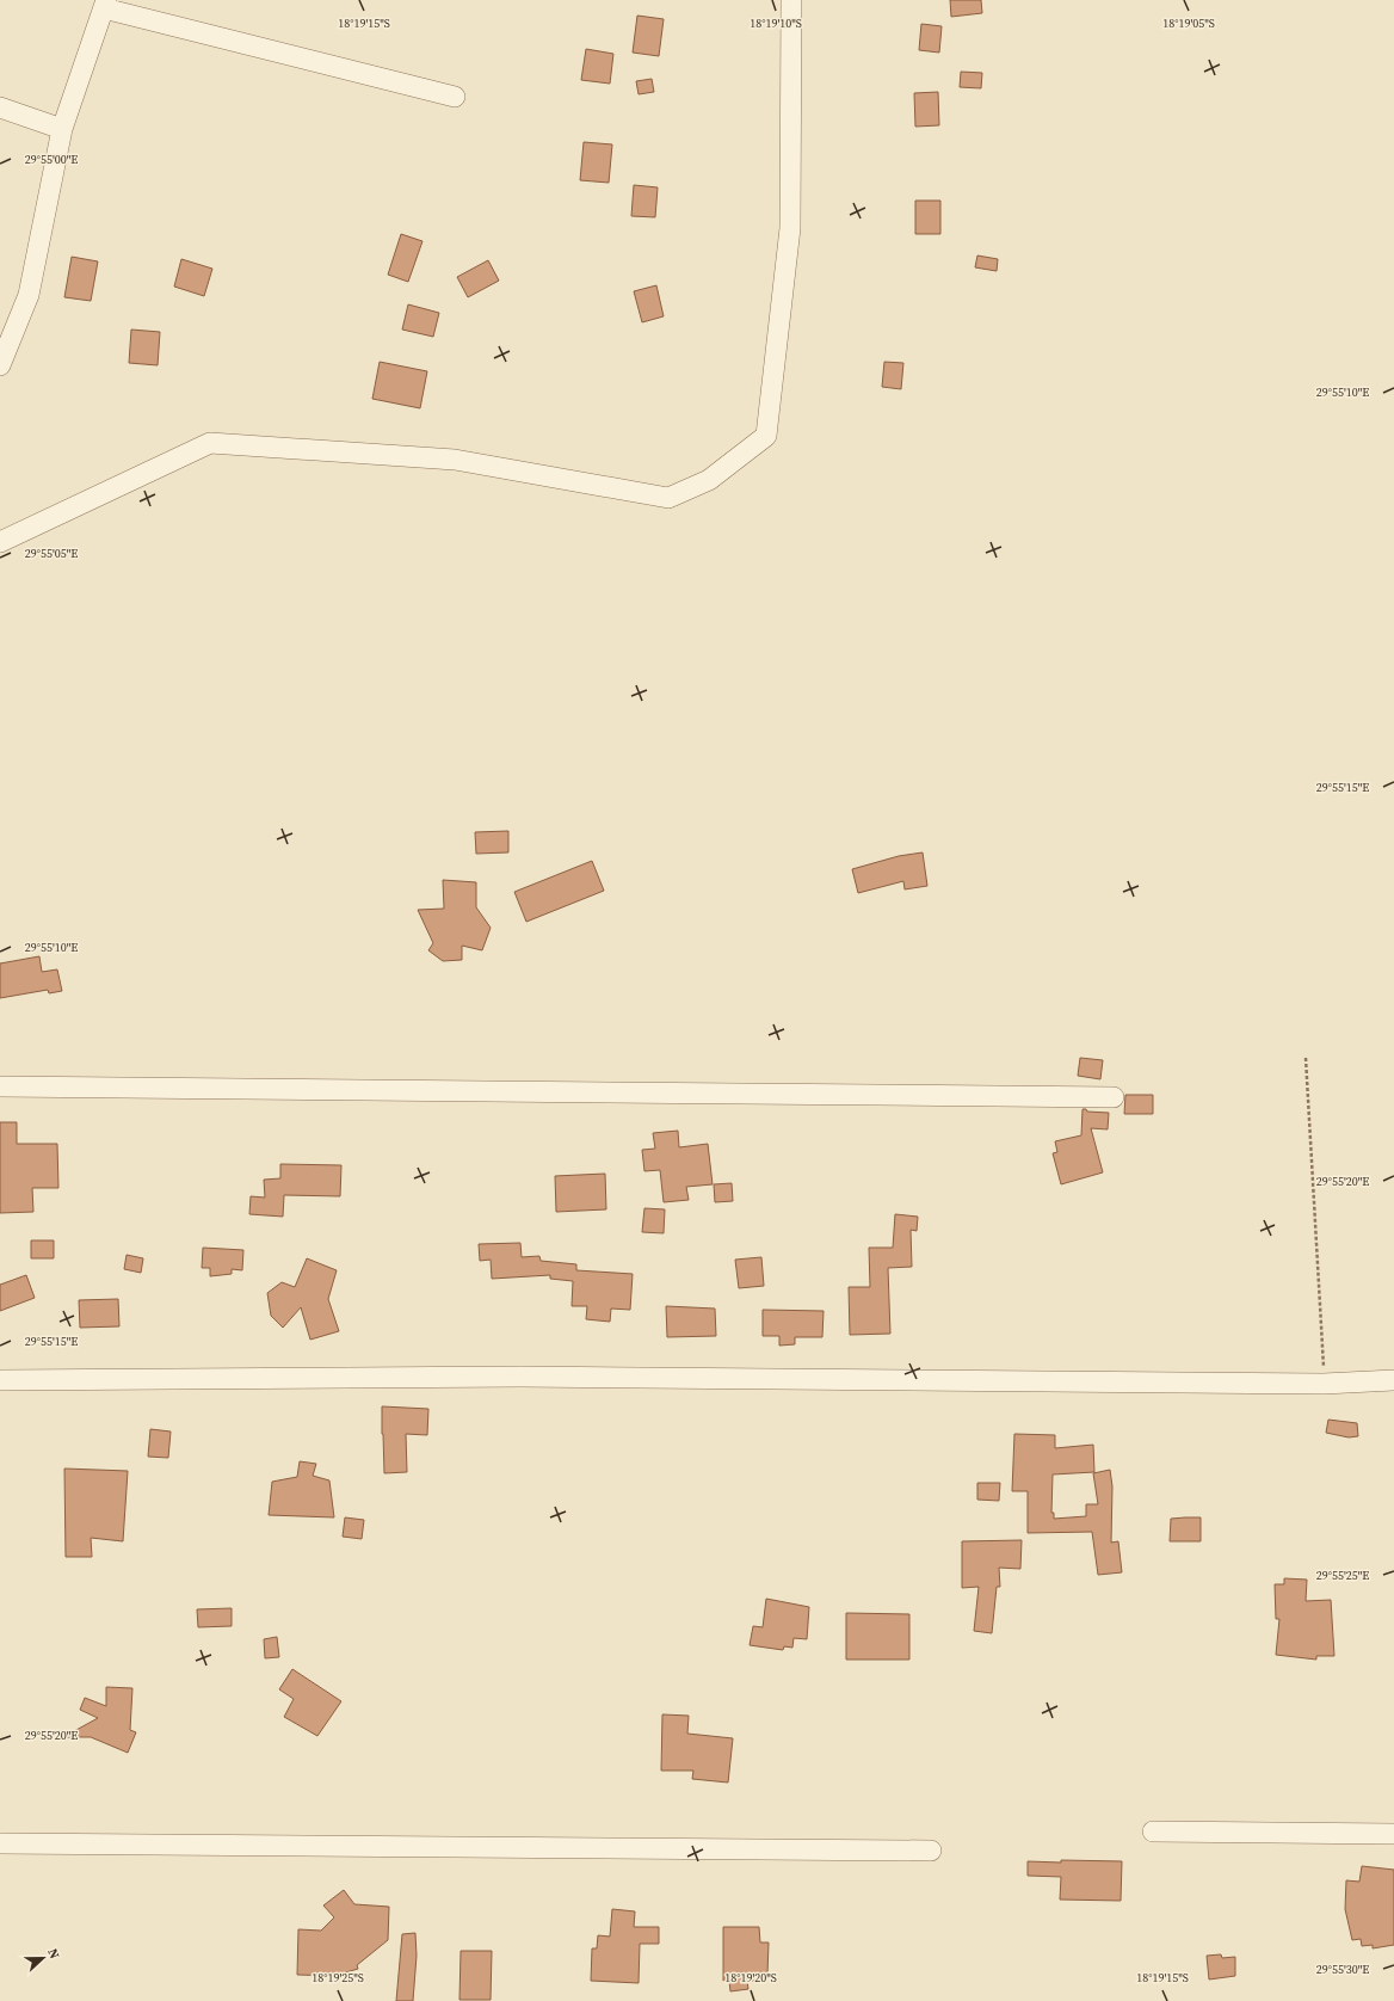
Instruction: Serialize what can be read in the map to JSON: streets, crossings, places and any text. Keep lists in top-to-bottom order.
{
  "north": "right",
  "coordinates": [
    "18°19'15\"S",
    "18°19'10\"S",
    "18°19'05\"S",
    "29°55'00\"E",
    "29°55'10\"E",
    "29°55'05\"E",
    "29°55'15\"E",
    "29°55'20\"E",
    "29°55'25\"E",
    "29°55'30\"E",
    "18°19'25\"S",
    "18°19'20\"S"
  ]
}
